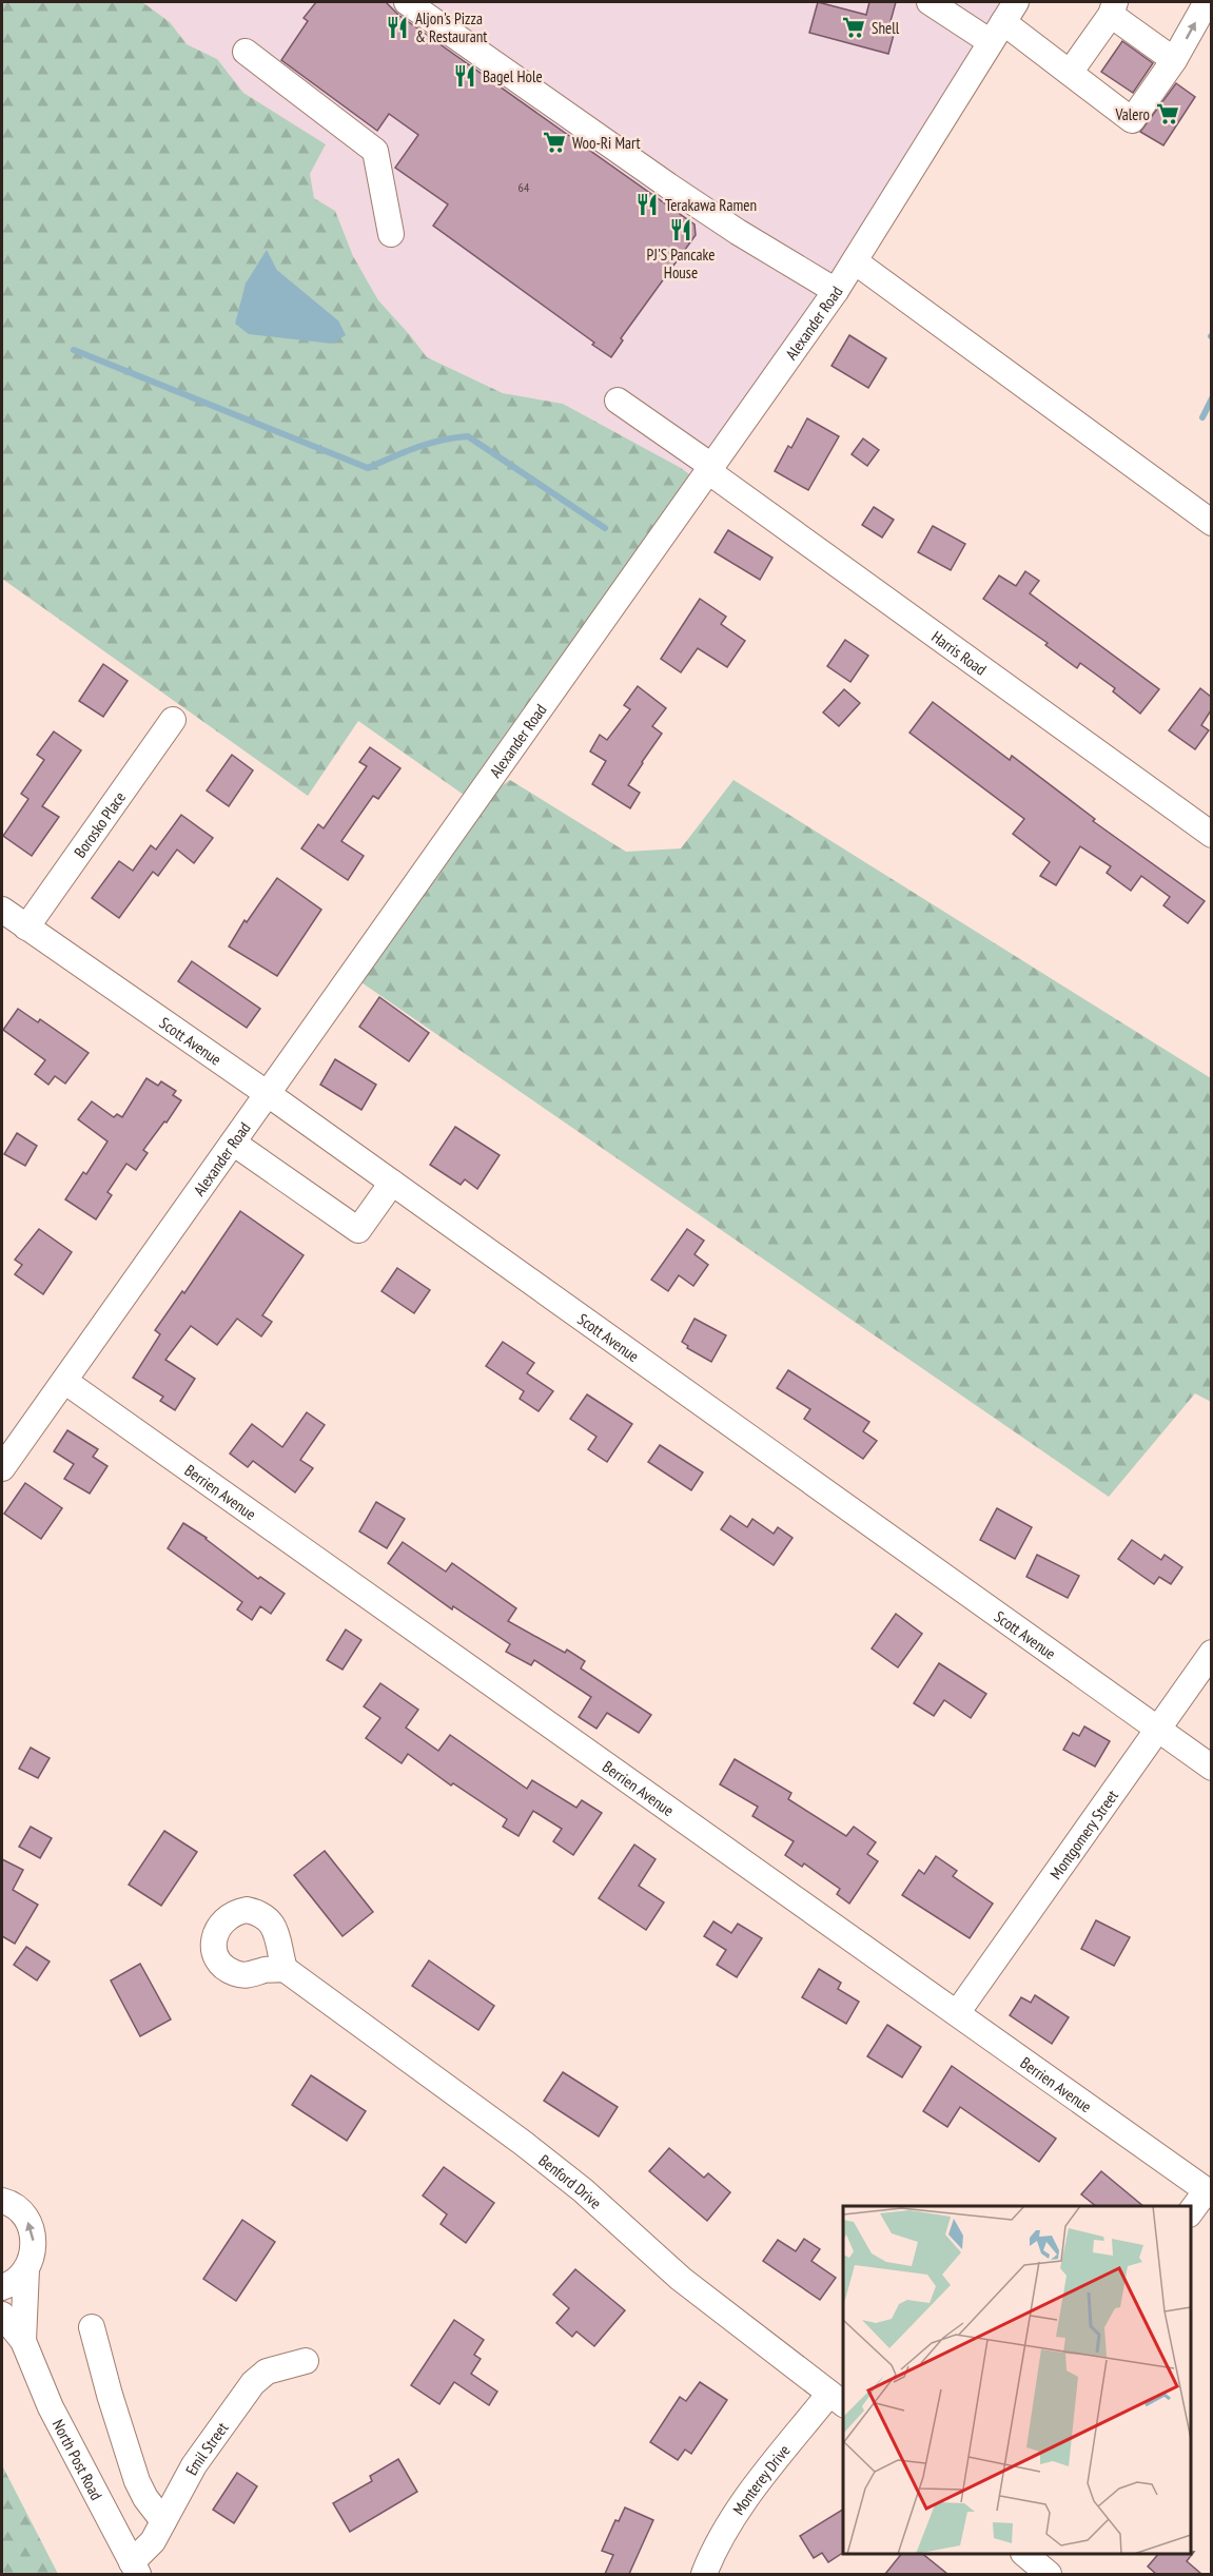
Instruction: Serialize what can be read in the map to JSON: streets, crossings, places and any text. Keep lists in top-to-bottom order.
{
  "streets": {
    "street": [
      "Alexander Road",
      "Harris Road",
      "Borosko Place",
      "Scott Avenue",
      "Berrien Avenue",
      "Montgomery Street",
      "Benford Drive",
      "Emil Street",
      "North Post Road",
      "Monterey Drive"
    ]
  },
  "crossings": [
    ["Alexander Road", "Harris Road"],
    ["Alexander Road", "Scott Avenue"],
    ["Alexander Road", "Berrien Avenue"],
    ["Borosko Place", "Scott Avenue"],
    ["Scott Avenue", "Montgomery Street"],
    ["Berrien Avenue", "Montgomery Street"],
    ["Benford Drive", "Monterey Drive"],
    ["Emil Street", "North Post Road"]
  ],
  "places": {
    "restaurant": [
      "Aljon's Pizza & Restaurant",
      "Bagel Hole",
      "Terakawa Ramen",
      "PJ'S Pancake House"
    ],
    "supermarket": ["Shell", "Valero", "Woo-Ri Mart"]
  },
  "house_numbers": ["64"]
}
